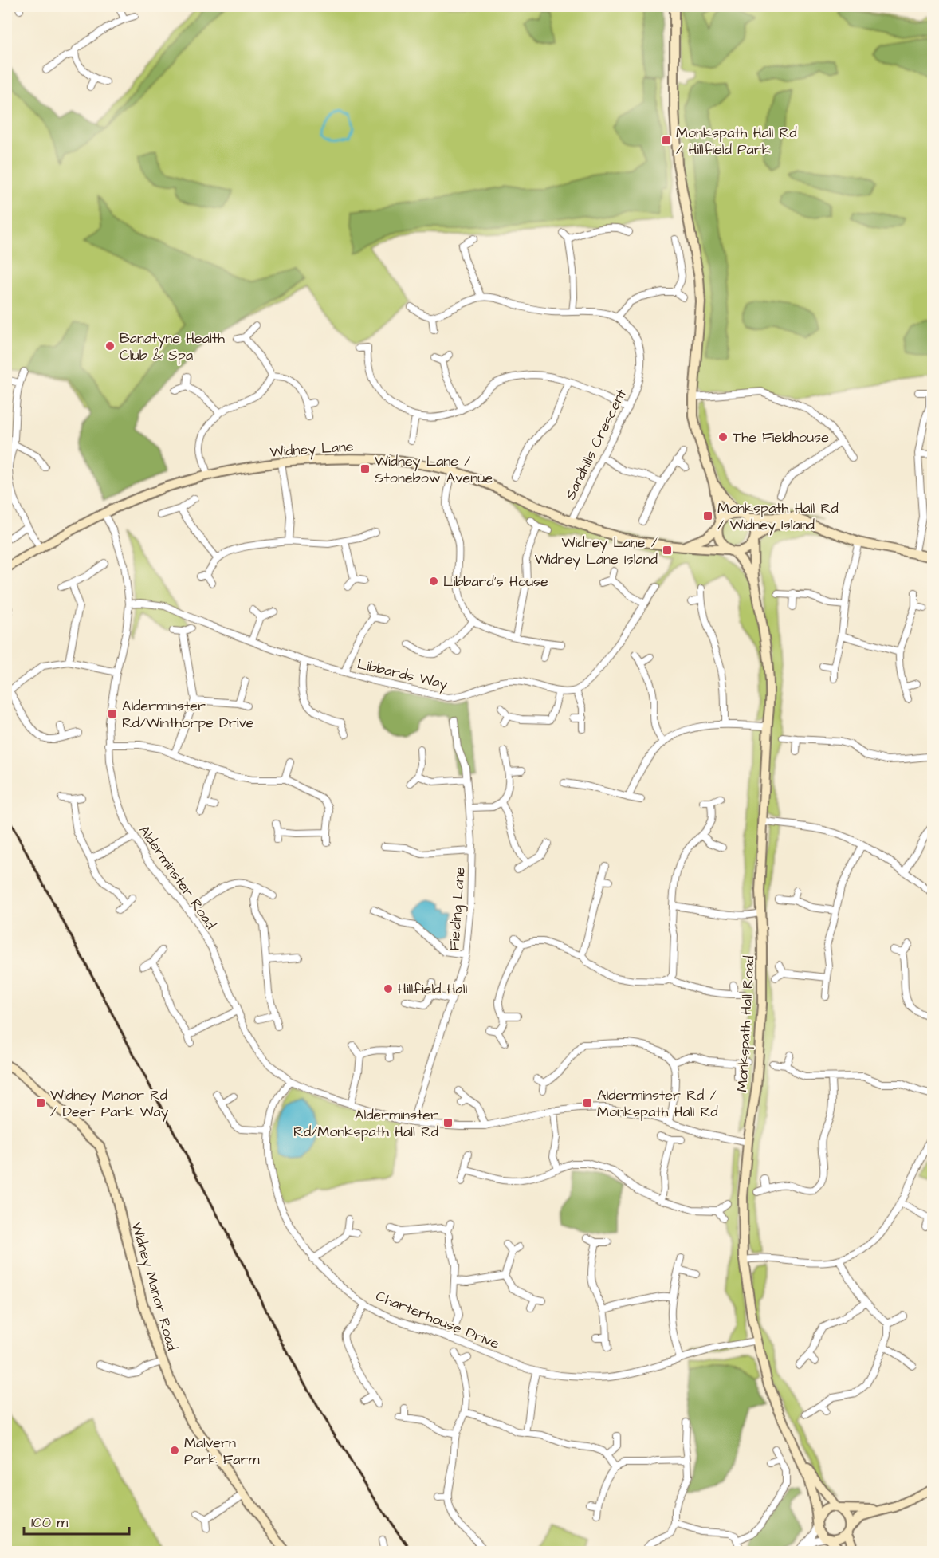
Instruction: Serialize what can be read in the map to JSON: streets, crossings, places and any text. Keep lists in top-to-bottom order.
{
  "streets": {
    "street": [
      "Sandhills Crescent",
      "Widney Lane",
      "Libbards Way",
      "Alderminster Road",
      "Fielding Lane",
      "Monkspath Hall Road",
      "Widney Manor Road",
      "Charterhouse Drive"
    ]
  },
  "crossings": [
    ["Sandhills Crescent", "Widney Lane"],
    ["Widney Lane", "Alderminster Road"],
    ["Widney Lane", "Monkspath Hall Road"],
    ["Libbards Way", "Alderminster Road"],
    ["Alderminster Road", "Fielding Lane"],
    ["Alderminster Road", "Monkspath Hall Road"],
    ["Alderminster Road", "Charterhouse Drive"],
    ["Monkspath Hall Road", "Charterhouse Drive"]
  ],
  "places": {
    "transit": [
      "Monkspath Hall Rd / Hillfield Park",
      "Widney Lane / Stonebow Avenue",
      "Monkspath Hall Rd / Widney Island",
      "Widney Lane / Widney Lane Island",
      "Alderminster Rd/Winthorpe Drive",
      "Widney Manor Rd / Deer Park Way",
      "Alderminster Rd / Monkspath Hall Rd",
      "Alderminster Rd/Monkspath Hall Rd"
    ],
    "other": [
      "Banatyne Health Club & Spa",
      "The Fieldhouse",
      "Libbard's House",
      "Hillfield Hall",
      "Malvern Park Farm"
    ]
  },
  "scale_bar": "100 m"
}
